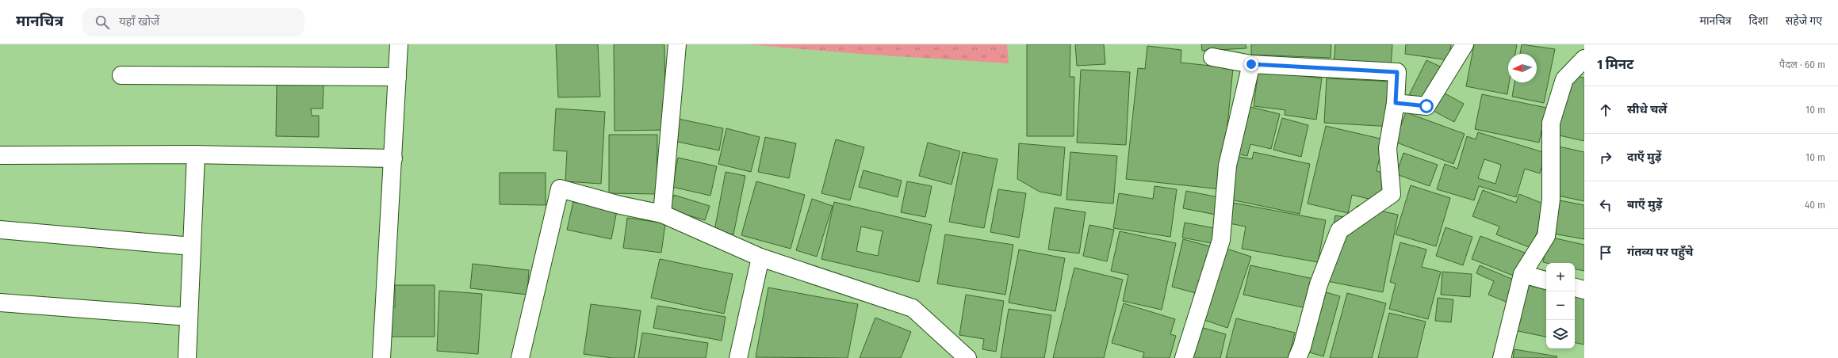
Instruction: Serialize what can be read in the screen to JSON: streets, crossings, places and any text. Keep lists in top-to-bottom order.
{
  "north": "left",
  "page": {
    "header": "मानचित्र",
    "search": "यहाँ खोजें",
    "nav": ["मानचित्र", "दिशा", "सहेजे गए"],
    "heading": ["1 मिनट", "पैदल · 60 m"],
    "list": [
      ["सीधे चलें", "10 m"],
      ["दाएँ मुड़ें", "10 m"],
      ["बाएँ मुड़ें", "40 m"],
      "गंतव्य पर पहुँचे"
    ],
    "map_buttons": ["+", "−"]
  }
}
